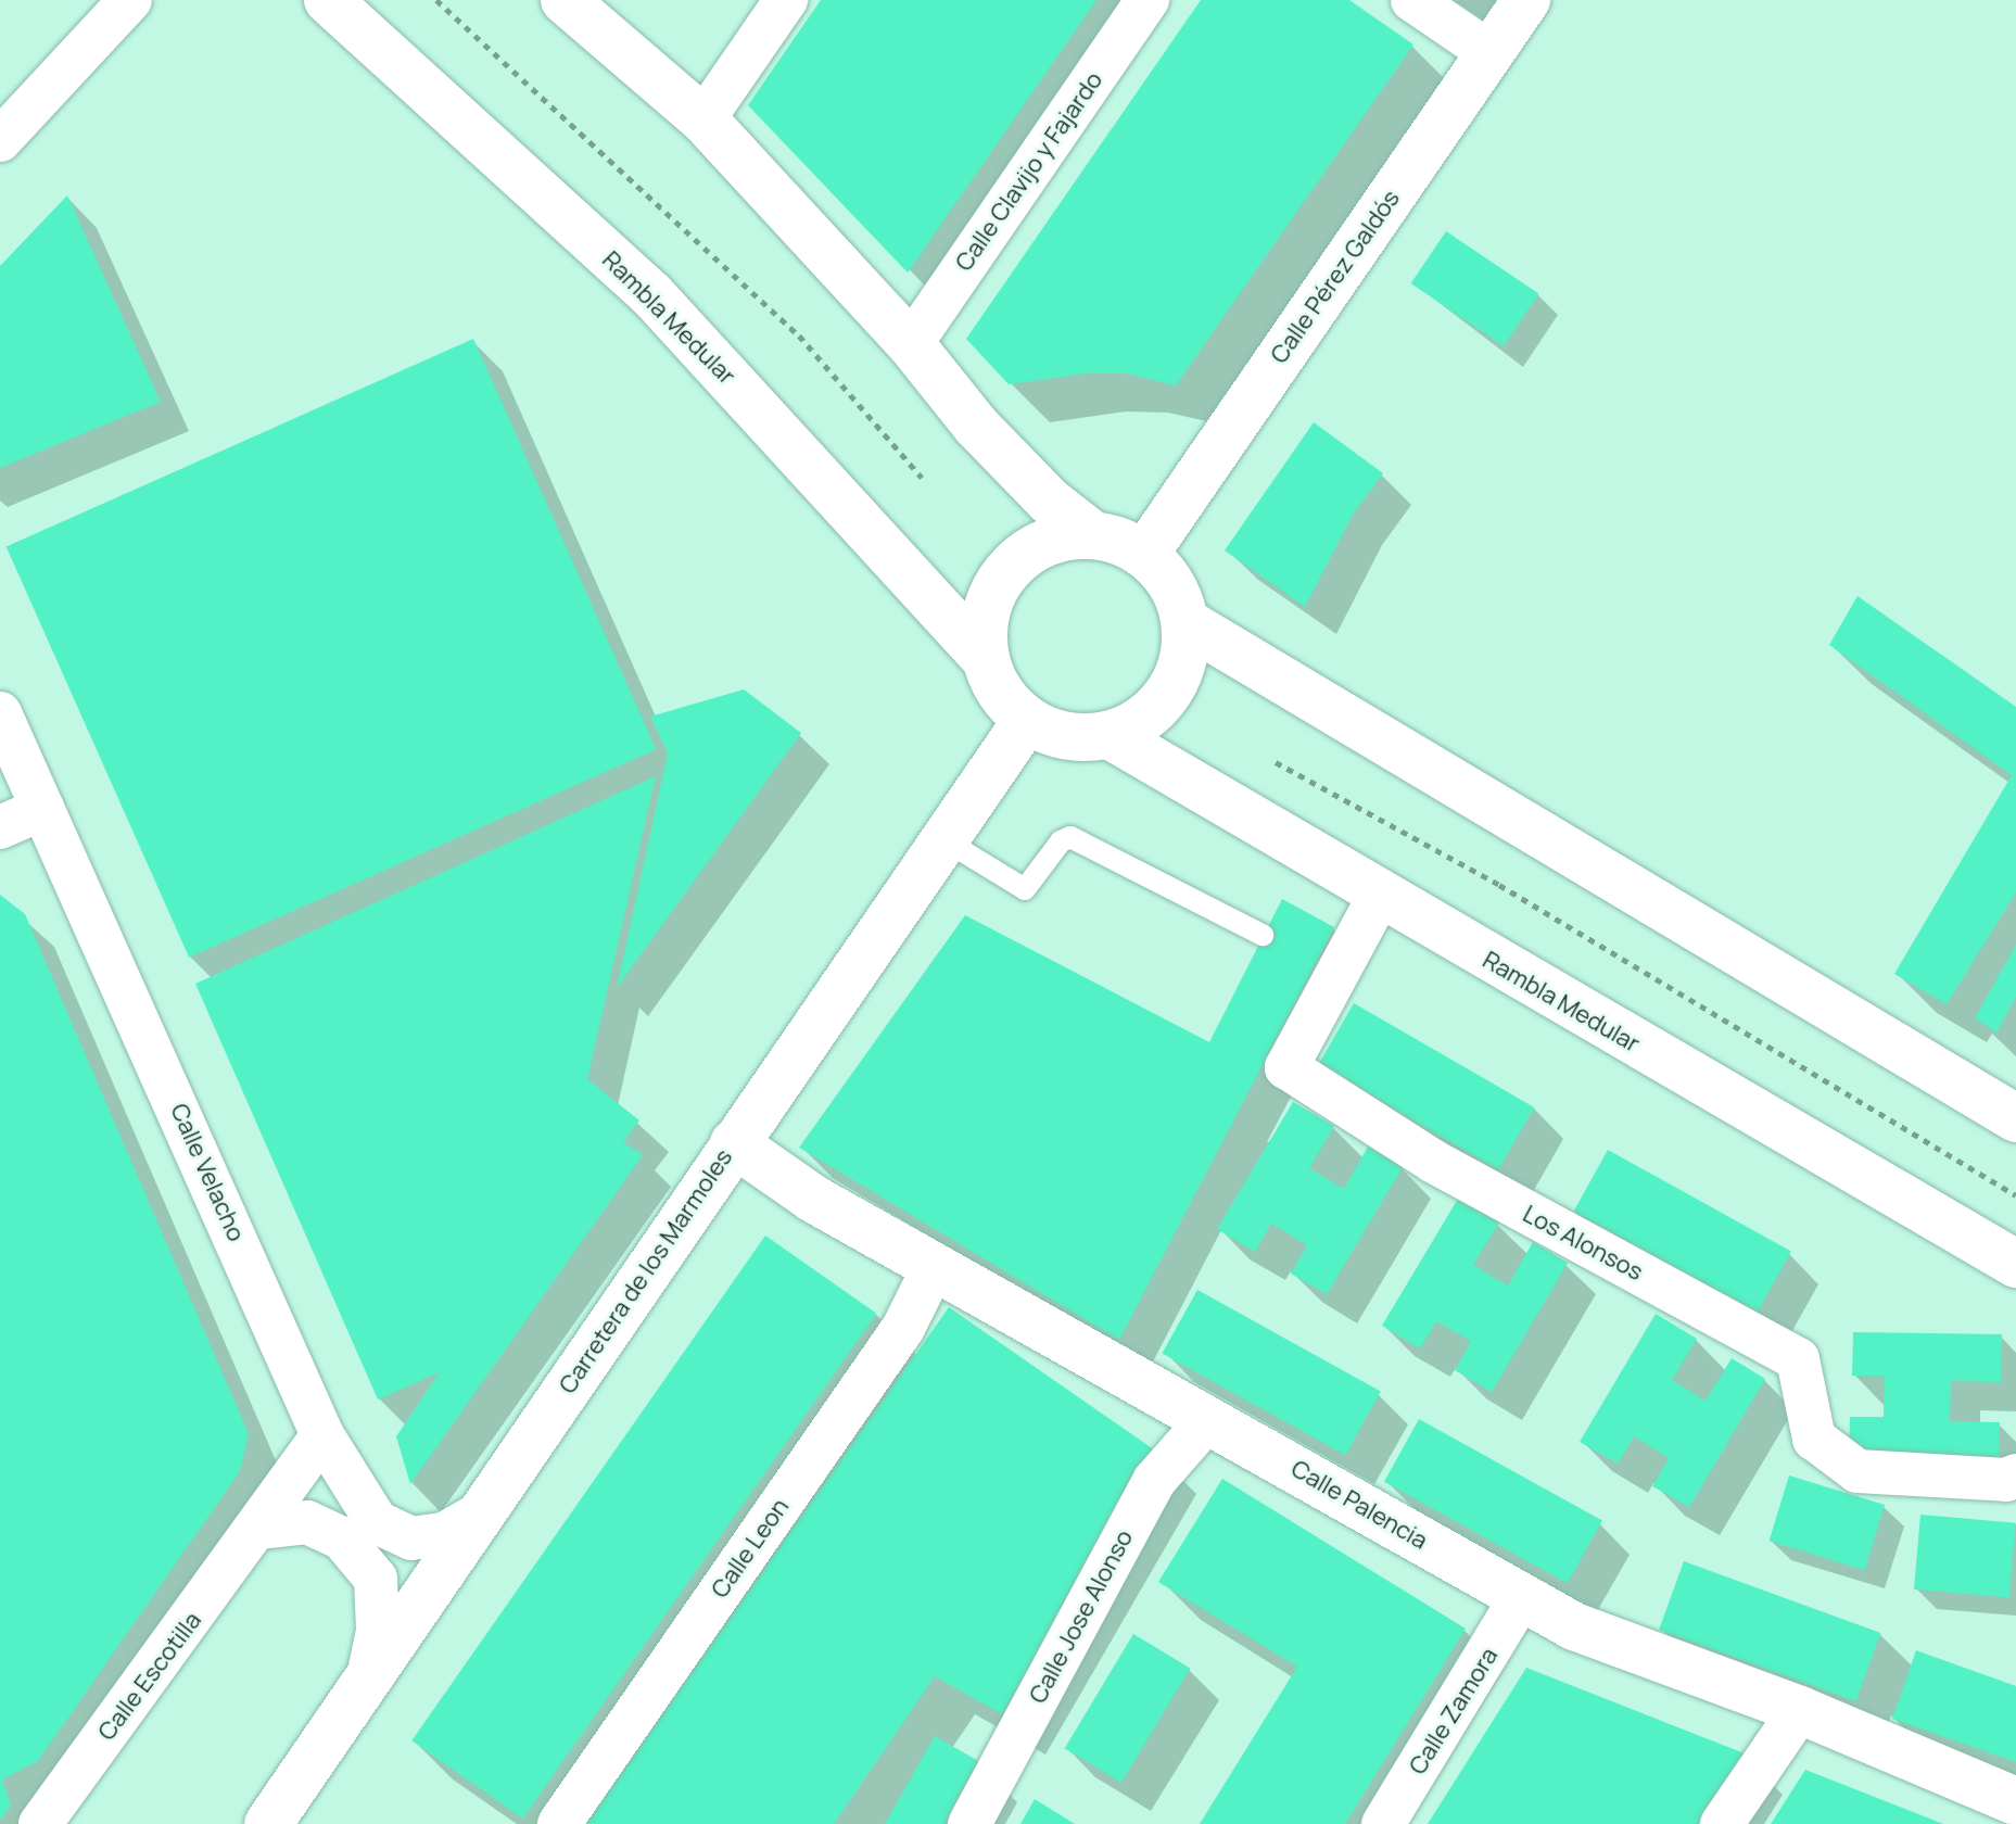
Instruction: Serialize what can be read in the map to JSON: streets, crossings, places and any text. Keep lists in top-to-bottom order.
{
  "streets": {
    "main road": [
      "Calle Pérez Galdós",
      "Rambla Medular",
      "Carretera de los Marmoles",
      "Calle Palencia"
    ],
    "street": [
      "Calle Clavijo y Fajardo",
      "Calle Velacho",
      "Los Alonsos",
      "Calle Leon",
      "Calle Jose Alonso",
      "Calle Escotilla",
      "Calle Zamora"
    ]
  },
  "crossings": [
    ["Calle Pérez Galdós", "Rambla Medular"],
    ["Calle Pérez Galdós", "Carretera de los Marmoles"],
    ["Rambla Medular", "Los Alonsos"],
    ["Rambla Medular", "Carretera de los Marmoles"],
    ["Calle Velacho", "Carretera de los Marmoles"],
    ["Calle Velacho", "Calle Escotilla"],
    ["Carretera de los Marmoles", "Calle Palencia"],
    ["Calle Palencia", "Calle Leon"],
    ["Calle Palencia", "Calle Jose Alonso"],
    ["Calle Palencia", "Calle Zamora"]
  ]
}
